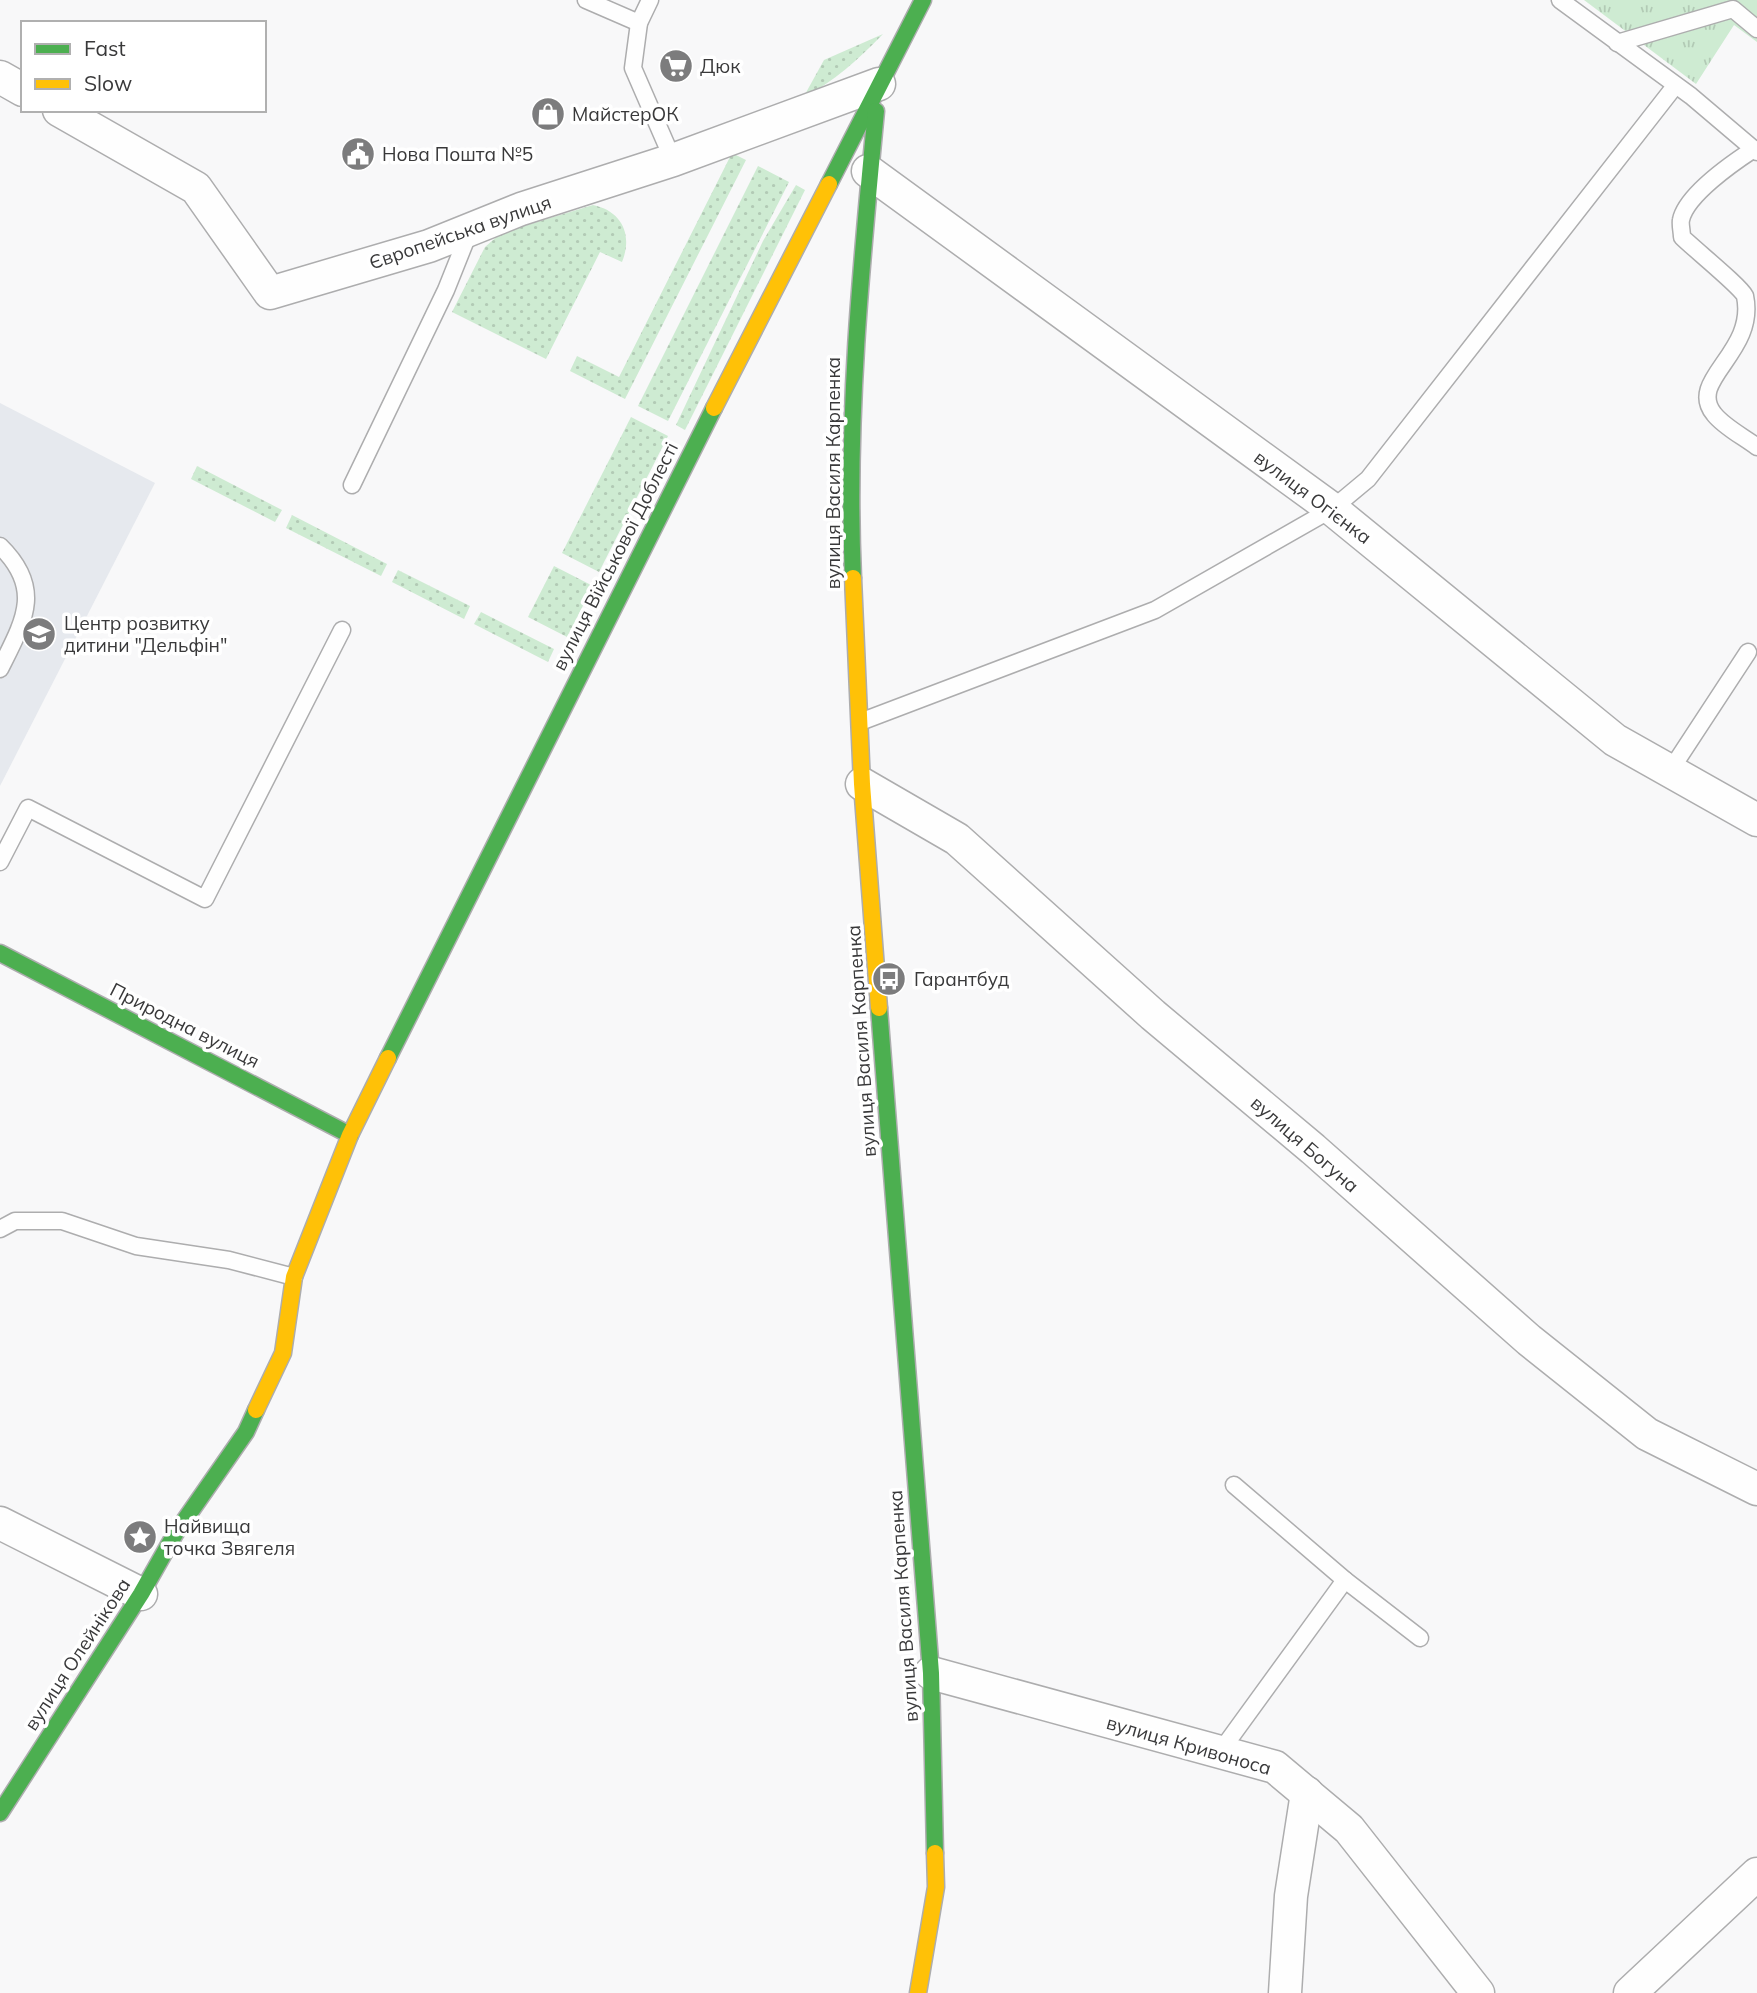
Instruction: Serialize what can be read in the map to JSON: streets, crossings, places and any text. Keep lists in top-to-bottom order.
{
  "streets": {
    "street": [
      "Європейська вулиця",
      "вулиця Василя Карпенка",
      "вулиця Огієнка",
      "вулиця Військової Доблесті",
      "Природна вулиця",
      "вулиця Богуна",
      "вулиця Олейнікова",
      "вулиця Кривоноса"
    ]
  },
  "crossings": [
    ["Європейська вулиця", "вулиця Василя Карпенка"],
    ["Європейська вулиця", "вулиця Військової Доблесті"],
    ["вулиця Василя Карпенка", "вулиця Огієнка"],
    ["вулиця Василя Карпенка", "вулиця Військової Доблесті"],
    ["вулиця Василя Карпенка", "вулиця Богуна"],
    ["вулиця Василя Карпенка", "вулиця Кривоноса"],
    ["вулиця Військової Доблесті", "Природна вулиця"],
    ["вулиця Військової Доблесті", "вулиця Олейнікова"],
    ["Природна вулиця", "вулиця Олейнікова"]
  ],
  "places": {
    "supermarket": ["Дюк"],
    "shop": ["МайстерОК"],
    "public building": ["Нова Пошта №5"],
    "school or university": ["Центр розвитку дитини \"Дельфін\""],
    "bus stop": ["Гарантбуд"],
    "place": ["Найвища точка Звягеля"]
  },
  "legend": ["Fast", "Slow"]
}
